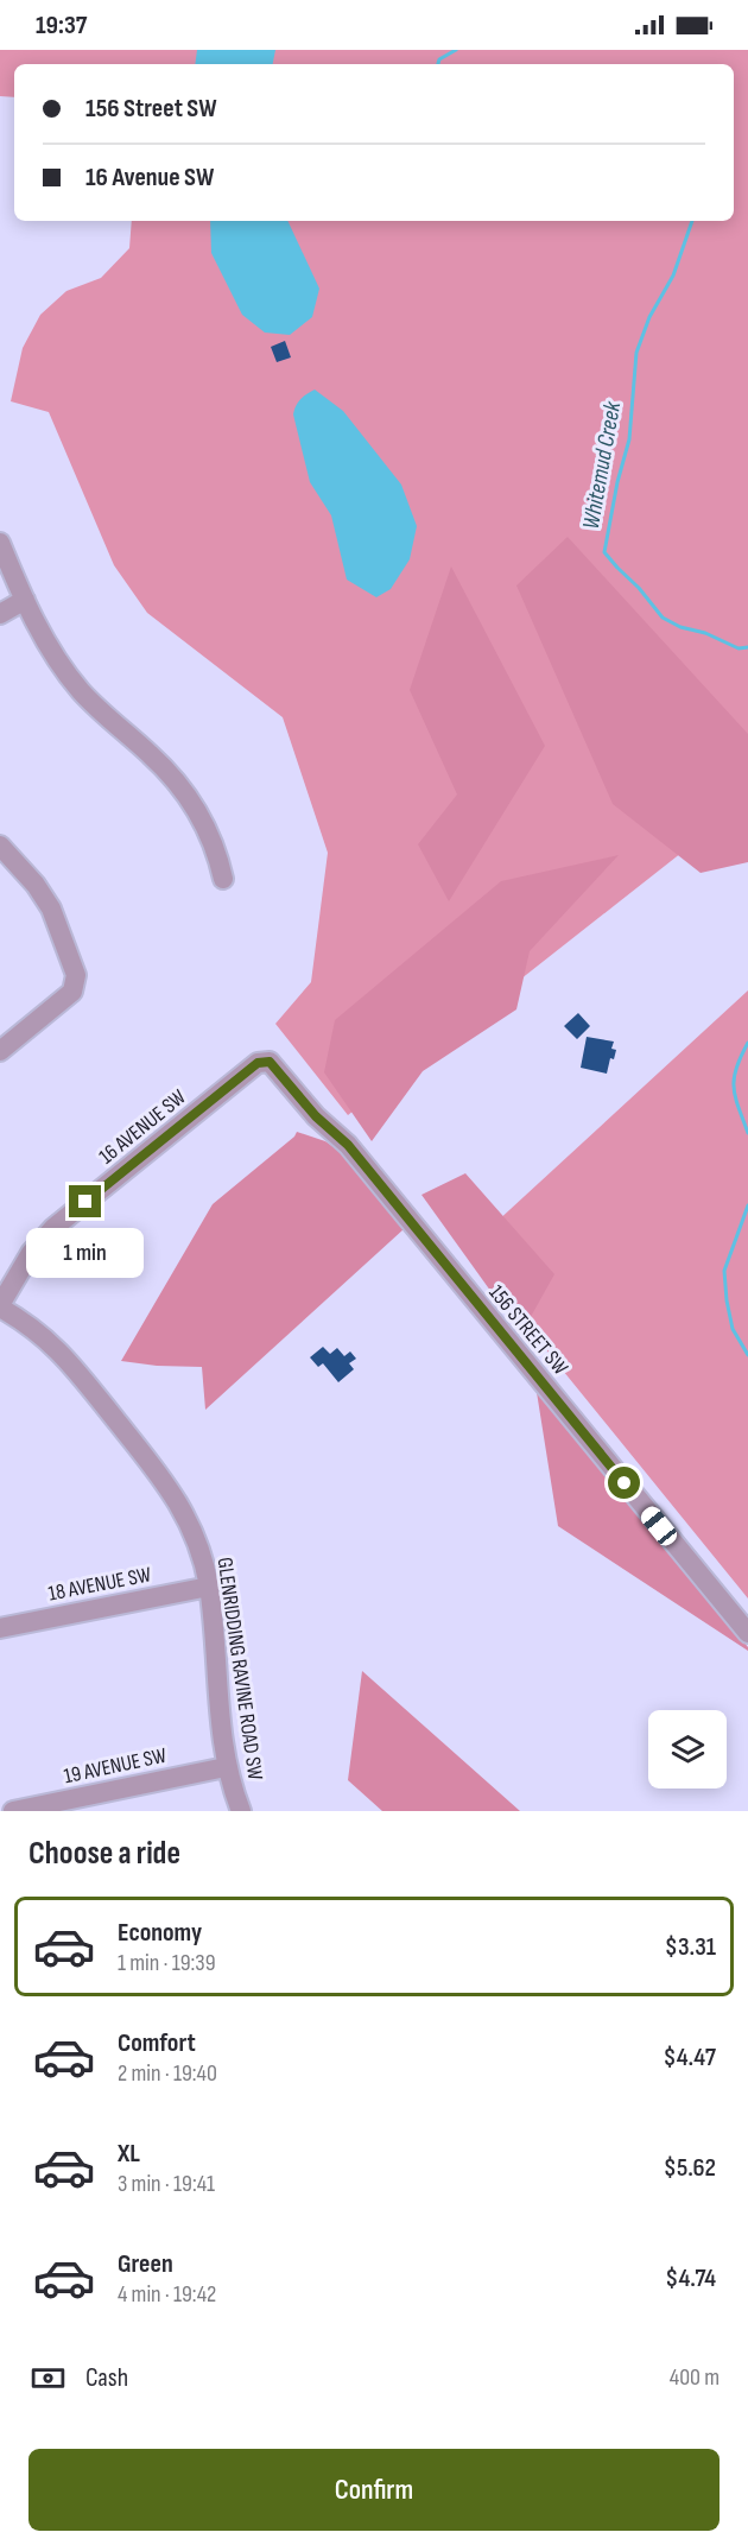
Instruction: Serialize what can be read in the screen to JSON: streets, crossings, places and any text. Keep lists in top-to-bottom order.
{
  "streets": {
    "street": [
      "16 AVENUE SW",
      "156 STREET SW",
      "18 AVENUE SW",
      "GLENRIDDING RAVINE ROAD SW",
      "19 AVENUE SW"
    ]
  },
  "crossings": [
    ["16 AVENUE SW", "156 STREET SW"],
    ["16 AVENUE SW", "GLENRIDDING RAVINE ROAD SW"],
    ["18 AVENUE SW", "GLENRIDDING RAVINE ROAD SW"],
    ["GLENRIDDING RAVINE ROAD SW", "19 AVENUE SW"]
  ],
  "water": ["Whitemud Creek"],
  "page": {
    "status": "19:37",
    "banner": ["156 Street SW", "16 Avenue SW"],
    "bubble": "1 min",
    "heading": "Choose a ride",
    "list": [
      {
        "name": "Economy",
        "note": "1 min · 19:39",
        "value": "$3.31"
      },
      {
        "name": "Comfort",
        "note": "2 min · 19:40",
        "value": "$4.47"
      },
      {
        "name": "XL",
        "note": "3 min · 19:41",
        "value": "$5.62"
      },
      {
        "name": "Green",
        "note": "4 min · 19:42",
        "value": "$4.74"
      }
    ],
    "pay": ["Cash", "400 m"],
    "buttons": "Confirm"
  }
}
